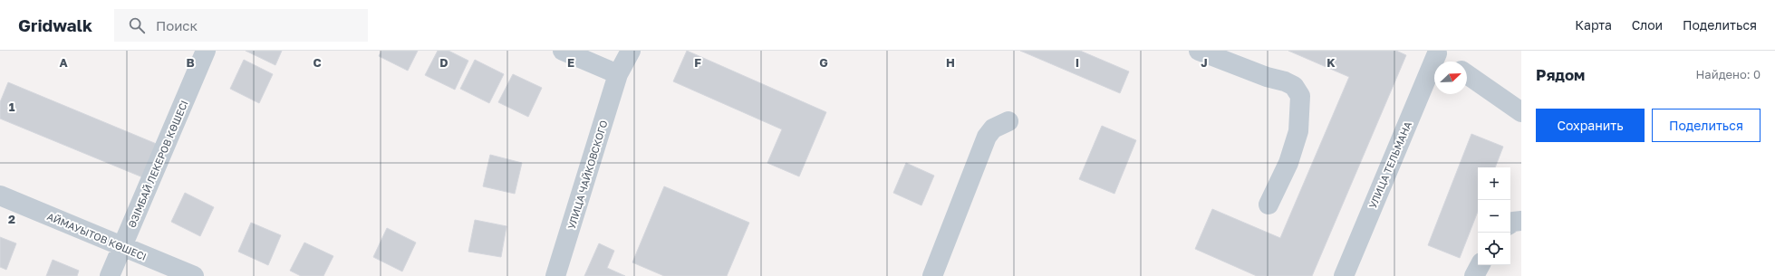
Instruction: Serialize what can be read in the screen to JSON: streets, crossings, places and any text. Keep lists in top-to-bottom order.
{
  "streets": {
    "street": [
      "ӘЗІМБАЙ ЛЕКЕРОВ КӨШЕСІ",
      "УЛИЦА ТЕЛЬМАНА",
      "УЛИЦА ЧАЙКОВСКОГО",
      "АЙМАУЫТОВ КӨШЕСІ"
    ]
  },
  "crossings": [
    ["ӘЗІМБАЙ ЛЕКЕРОВ КӨШЕСІ", "АЙМАУЫТОВ КӨШЕСІ"]
  ],
  "north": "top right",
  "page": {
    "header": "Gridwalk",
    "search": "Поиск",
    "nav": ["Карта", "Слои", "Поделиться"],
    "heading": ["Рядом", "Найдено: 0"],
    "buttons": ["Сохранить", "Поделиться"],
    "map_buttons": ["+", "−"]
  },
  "grid": {
    "columns": [
      "A",
      "B",
      "C",
      "D",
      "E",
      "F",
      "G",
      "H",
      "I",
      "J",
      "K"
    ],
    "rows": ["1", "2"]
  }
}
